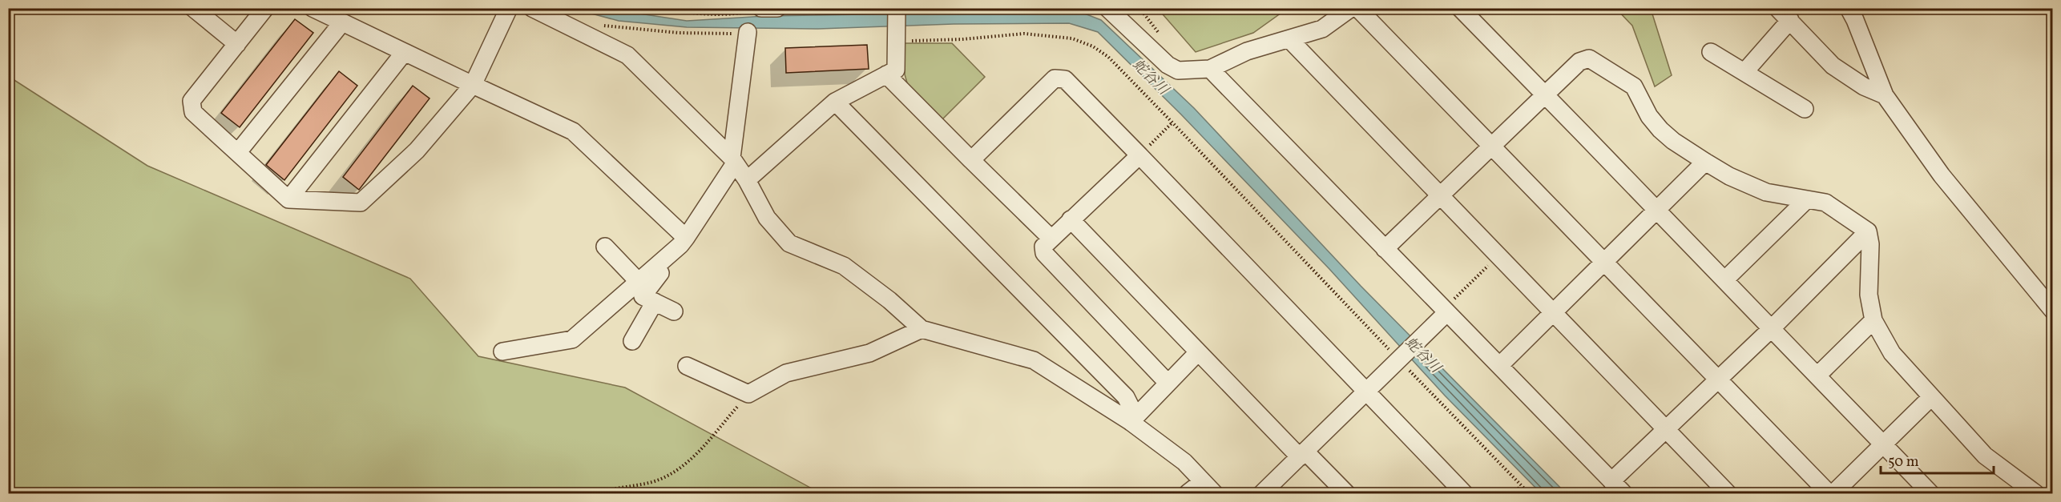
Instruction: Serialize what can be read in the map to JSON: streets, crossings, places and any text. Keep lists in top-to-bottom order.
{
  "water": ["蛇谷川"],
  "scale_bar": "50 m"
}
